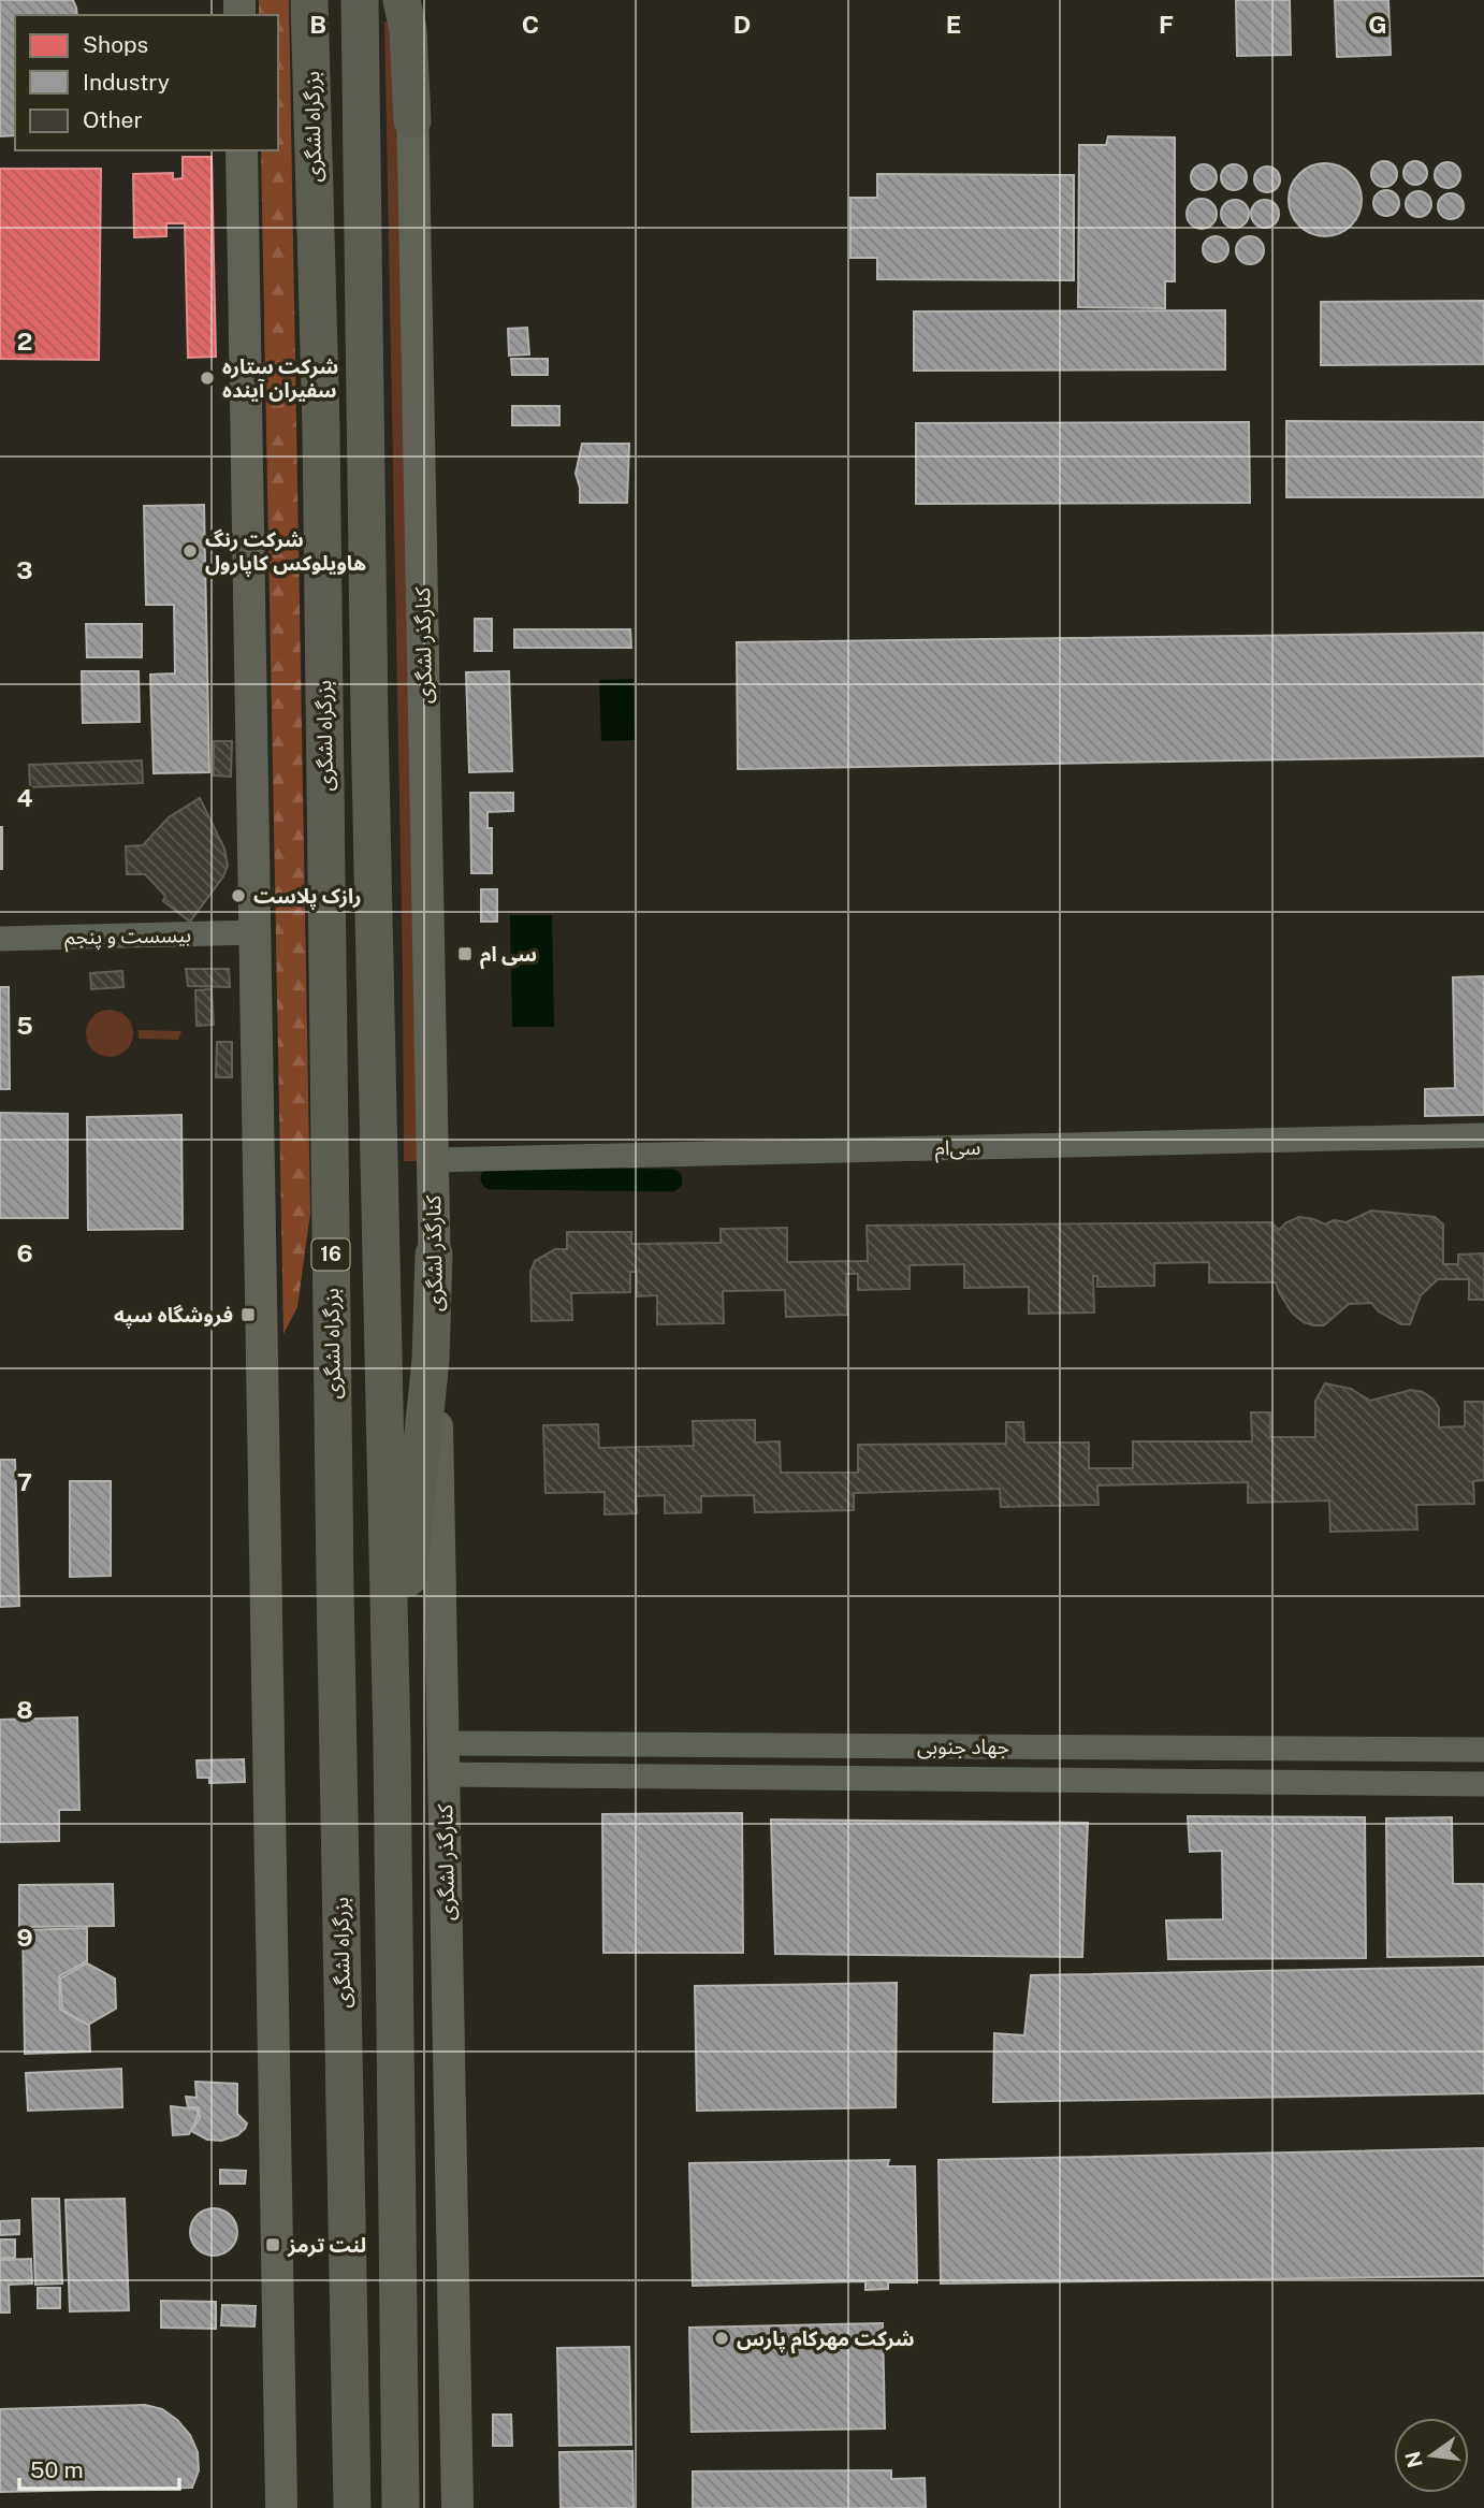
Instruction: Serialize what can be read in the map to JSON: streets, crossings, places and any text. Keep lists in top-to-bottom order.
{
  "streets": {
    "highway": ["بزرگراه لشگری", "16"],
    "main road": ["کنارگذر لشگری"],
    "street": ["بیسست و پنجم", "سی‌ام", "جهاد جنوبی"]
  },
  "crossings": [
    ["کنارگذر لشگری", "سی‌ام"],
    ["کنارگذر لشگری", "جهاد جنوبی"]
  ],
  "places": {
    "other": [
      "شرکت ستاره سفیران آینده",
      "شرکت رنگ هاویلوکس کاپارول",
      "رازک پلاست",
      "شرکت مهرکام پارس"
    ],
    "transit": ["سی ام", "فروشگاه سپه", "لنت ترمز"]
  },
  "legend": ["Shops", "Industry", "Other"],
  "scale_bar": "50 m",
  "north": "left",
  "grid": {
    "columns": [
      "B",
      "C",
      "D",
      "E",
      "F",
      "G"
    ],
    "rows": [
      "2",
      "3",
      "4",
      "5",
      "6",
      "7",
      "8",
      "9"
    ]
  }
}
